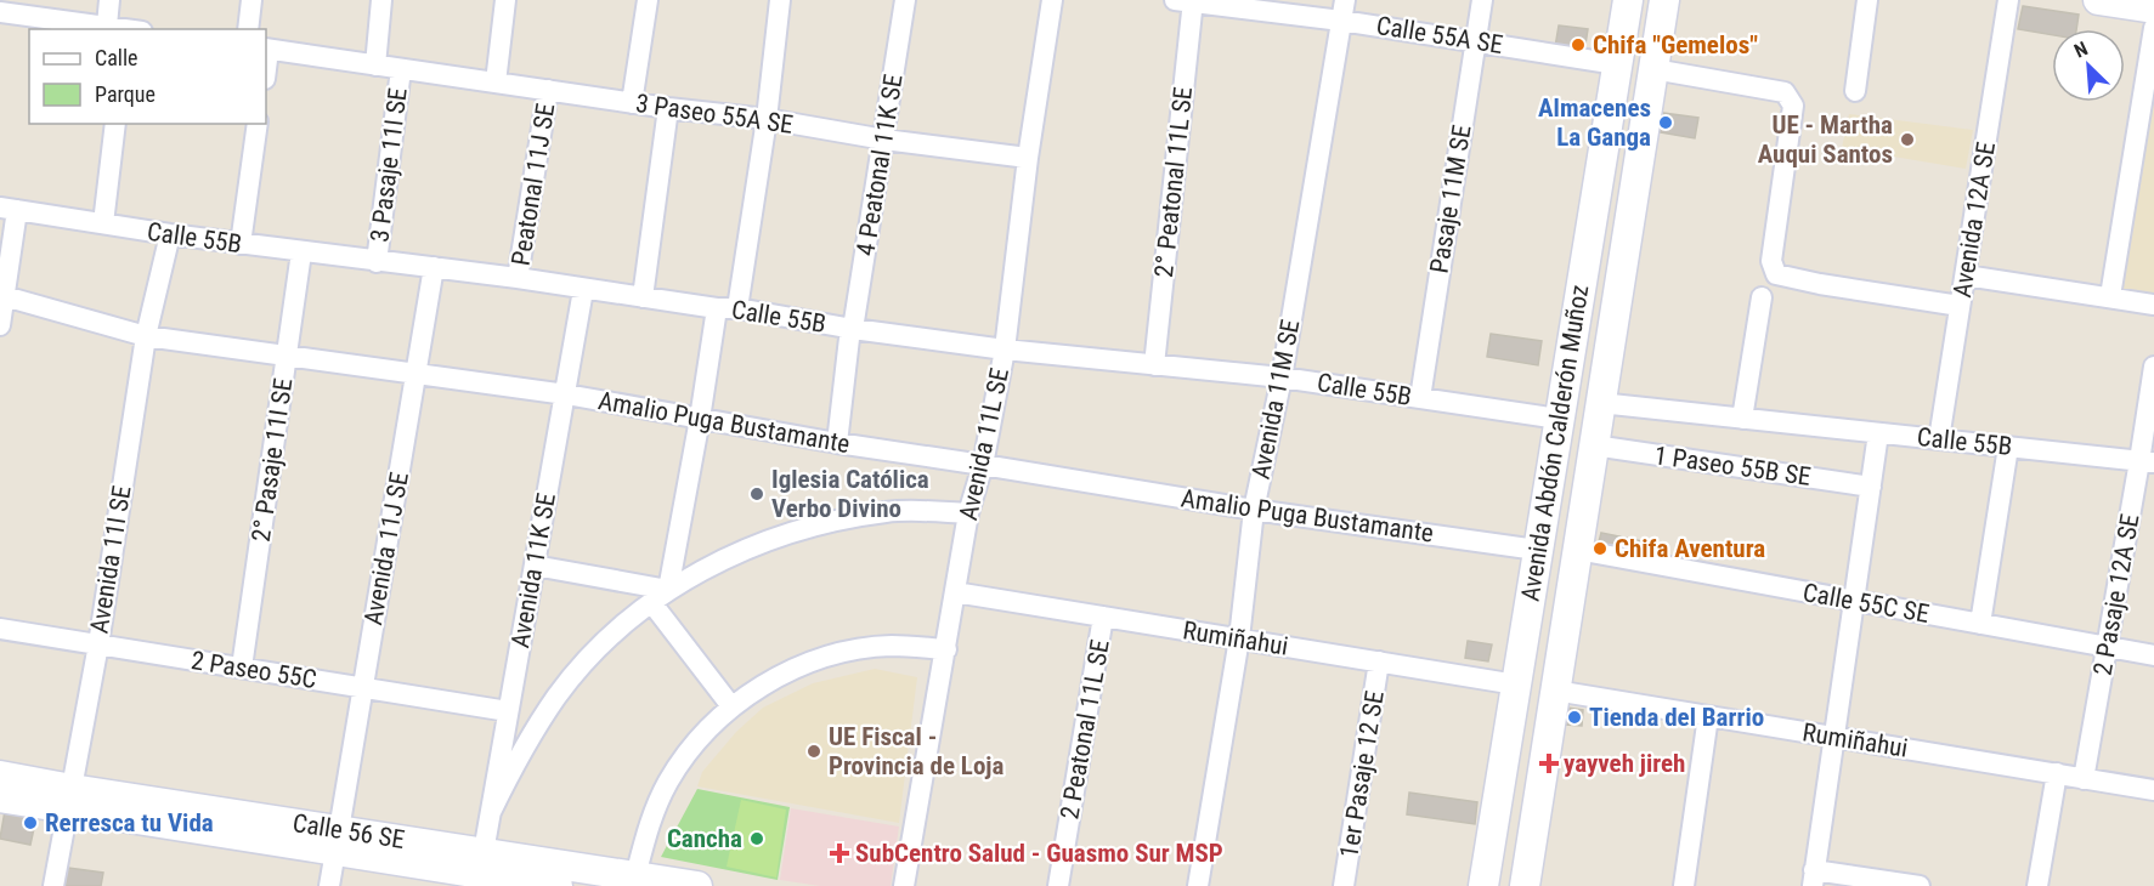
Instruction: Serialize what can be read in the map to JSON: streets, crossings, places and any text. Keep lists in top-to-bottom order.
{
  "streets": {
    "main road": ["Avenida Abdón Calderón Muñoz", "Calle 56 SE"],
    "street": [
      "Calle 55A SE",
      "3 Paseo 55A SE",
      "3 Pasaje 11I SE",
      "4 Peatonal 11K SE",
      "2° Peatonal 11L SE",
      "Peatonal 11J SE",
      "Pasaje 11M SE",
      "Avenida 12A SE",
      "Calle 55B",
      "Avenida 11M SE",
      "Amalio Puga Bustamante",
      "Avenida 11L SE",
      "2° Pasaje 11I SE",
      "1 Paseo 55B SE",
      "Avenida 11J SE",
      "Avenida 11I SE",
      "Avenida 11K SE",
      "2 Pasaje 12A SE",
      "Calle 55C SE",
      "Rumiñahui",
      "2 Paseo 55C",
      "2 Peatonal 11L SE",
      "1er Pasaje 12 SE"
    ]
  },
  "crossings": [
    ["Calle 55A SE", "2° Peatonal 11L SE"],
    ["Calle 55A SE", "Pasaje 11M SE"],
    ["Calle 55A SE", "Avenida 11M SE"],
    ["Calle 55A SE", "Avenida Abdón Calderón Muñoz"],
    ["3 Paseo 55A SE", "3 Pasaje 11I SE"],
    ["3 Paseo 55A SE", "4 Peatonal 11K SE"],
    ["3 Paseo 55A SE", "Peatonal 11J SE"],
    ["3 Paseo 55A SE", "Avenida 11L SE"],
    ["3 Pasaje 11I SE", "Calle 55B"],
    ["4 Peatonal 11K SE", "Calle 55B"],
    ["4 Peatonal 11K SE", "Amalio Puga Bustamante"],
    ["2° Peatonal 11L SE", "Calle 55B"],
    ["Peatonal 11J SE", "Calle 55B"],
    ["Pasaje 11M SE", "Calle 55B"],
    ["Avenida 12A SE", "Calle 55B"],
    ["Calle 55B", "Avenida 11M SE"],
    ["Calle 55B", "Avenida Abdón Calderón Muñoz"],
    ["Calle 55B", "Avenida 11L SE"],
    ["Calle 55B", "2° Pasaje 11I SE"],
    ["Calle 55B", "Avenida 11J SE"],
    ["Calle 55B", "Avenida 11I SE"],
    ["Calle 55B", "Avenida 11K SE"],
    ["Calle 55B", "2 Pasaje 12A SE"],
    ["Avenida 11M SE", "Amalio Puga Bustamante"],
    ["Avenida 11M SE", "Rumiñahui"],
    ["Amalio Puga Bustamante", "Avenida Abdón Calderón Muñoz"],
    ["Amalio Puga Bustamante", "Avenida 11L SE"],
    ["Amalio Puga Bustamante", "2° Pasaje 11I SE"],
    ["Amalio Puga Bustamante", "Avenida 11J SE"],
    ["Amalio Puga Bustamante", "Avenida 11I SE"],
    ["Amalio Puga Bustamante", "Avenida 11K SE"],
    ["Avenida Abdón Calderón Muñoz", "1 Paseo 55B SE"],
    ["Avenida Abdón Calderón Muñoz", "Calle 55C SE"],
    ["Avenida Abdón Calderón Muñoz", "Rumiñahui"],
    ["Avenida 11L SE", "Rumiñahui"],
    ["2° Pasaje 11I SE", "2 Paseo 55C"],
    ["Avenida 11J SE", "2 Paseo 55C"],
    ["Avenida 11J SE", "Calle 56 SE"],
    ["Avenida 11I SE", "2 Paseo 55C"],
    ["Avenida 11I SE", "Calle 56 SE"],
    ["Avenida 11K SE", "2 Paseo 55C"],
    ["Avenida 11K SE", "Calle 56 SE"],
    ["2 Pasaje 12A SE", "Calle 55C SE"],
    ["2 Pasaje 12A SE", "Rumiñahui"],
    ["Rumiñahui", "2 Peatonal 11L SE"],
    ["Rumiñahui", "1er Pasaje 12 SE"]
  ],
  "places": {
    "other": [
      "Chifa \"Gemelos\"",
      "Almacenes La Ganga",
      "UE - Martha Auqui Santos",
      "Iglesia Católica Verbo Divino",
      "Chifa Aventura",
      "Tienda del Barrio",
      "UE Fiscal - Provincia de Loja",
      "Rerresca tu Vida",
      "Cancha"
    ],
    "health": ["yayveh jireh", "SubCentro Salud - Guasmo Sur MSP"]
  },
  "legend": ["Calle", "Parque"],
  "north": "top left"
}
